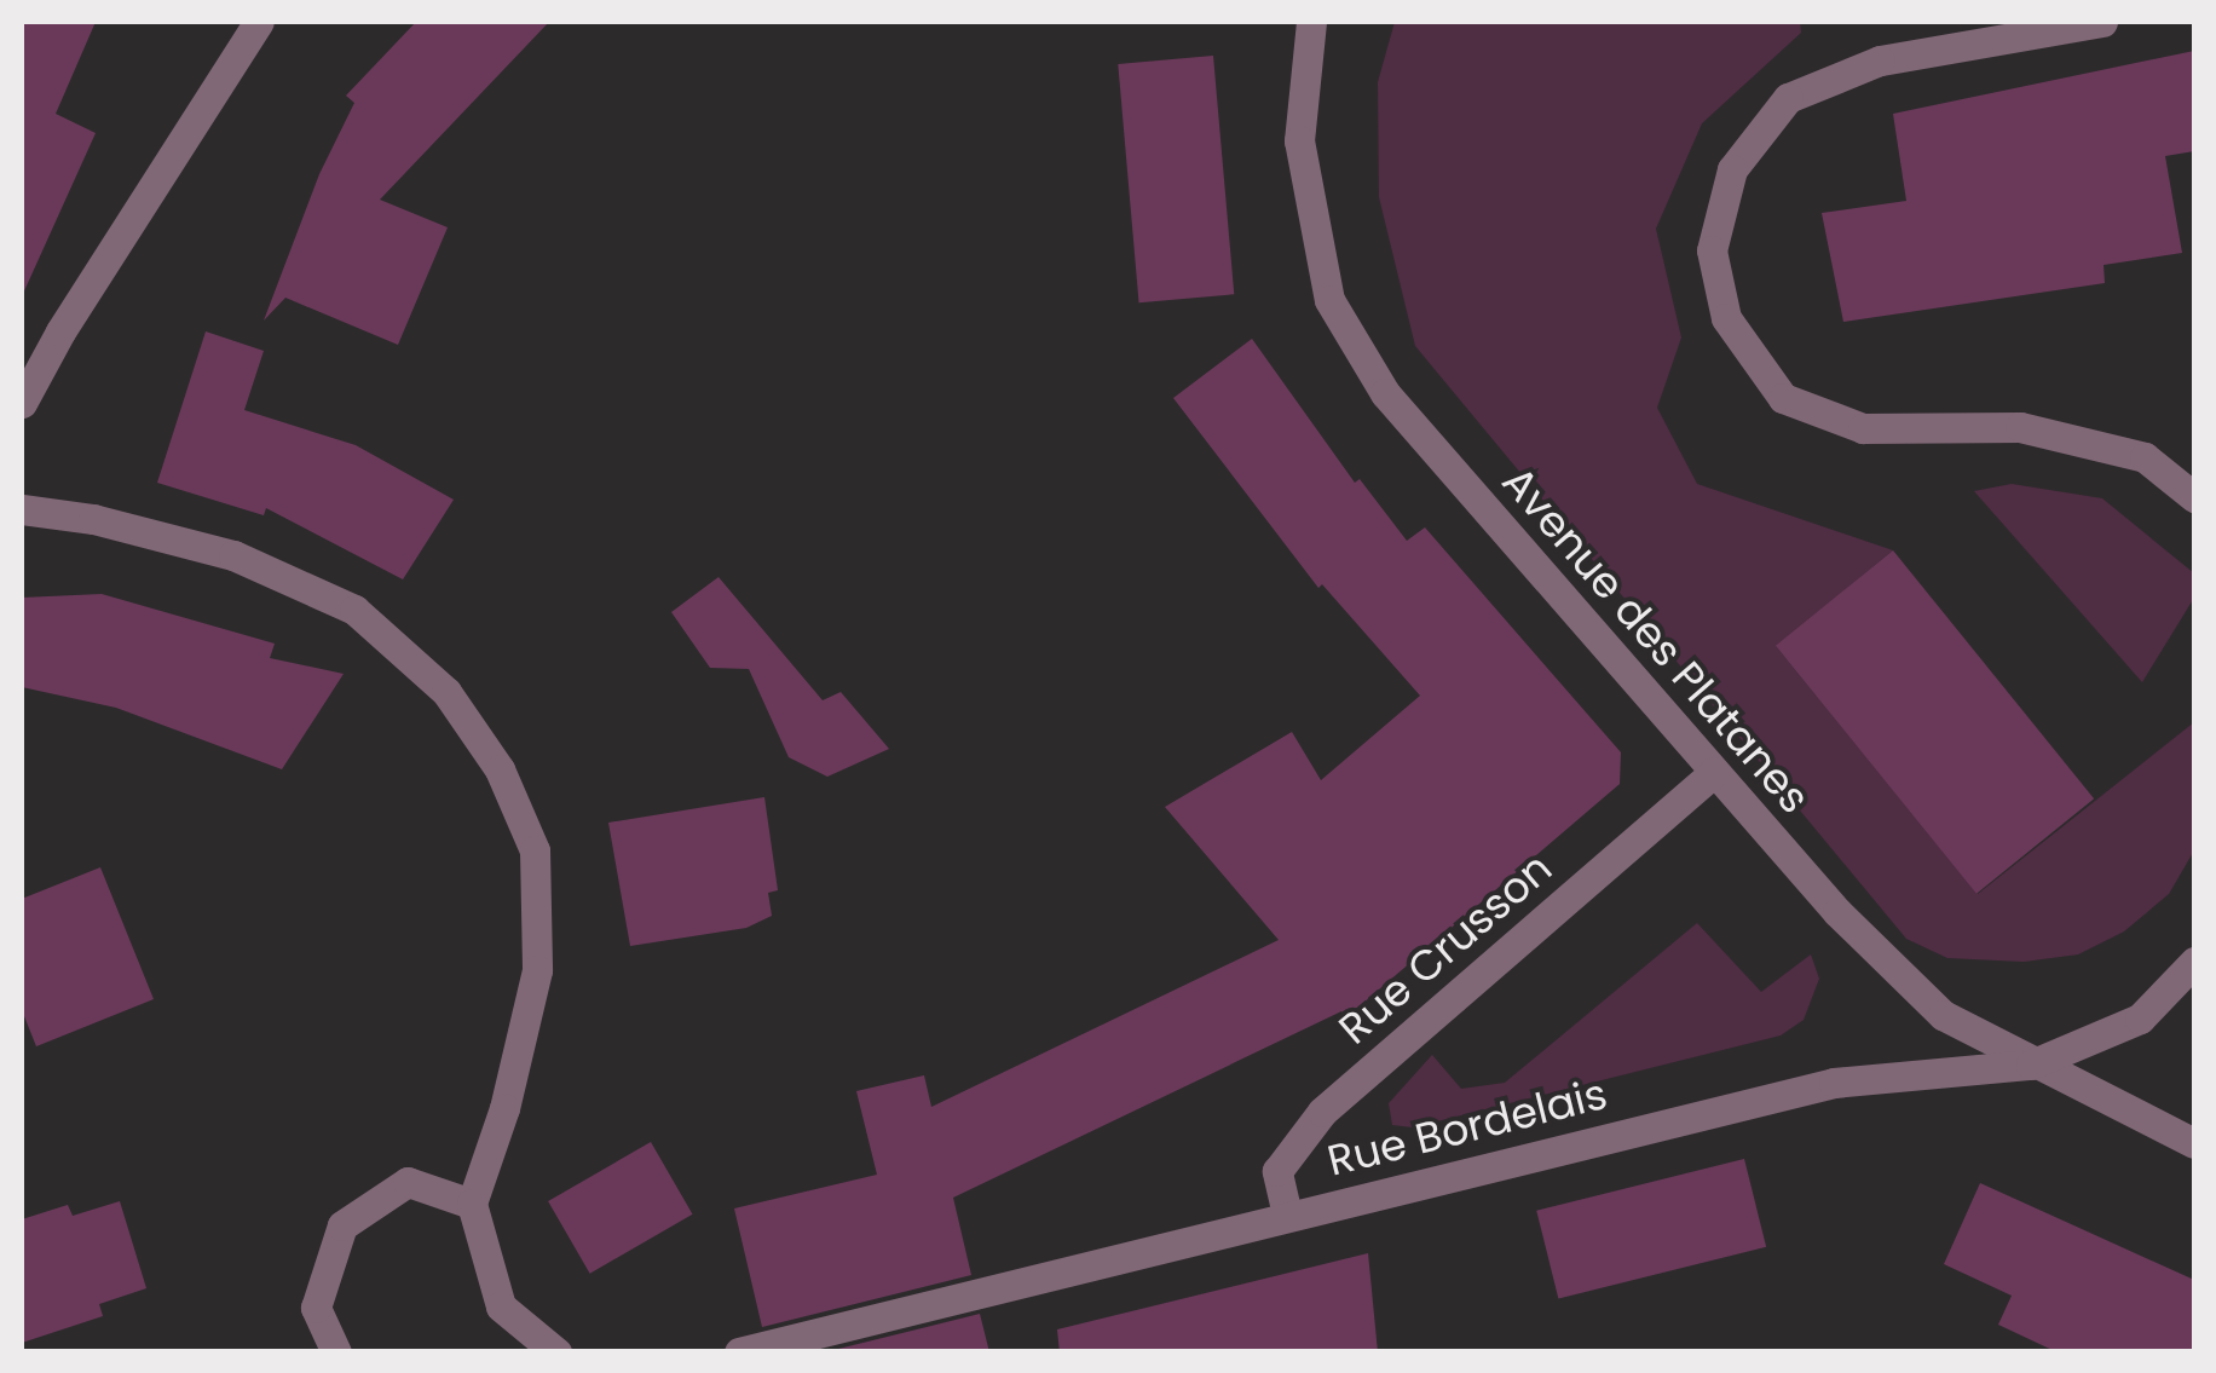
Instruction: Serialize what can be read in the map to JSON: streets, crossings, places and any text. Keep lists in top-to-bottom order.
{
  "streets": {
    "street": ["Avenue des Platanes", "Rue Crusson", "Rue Bordelais"]
  },
  "crossings": [
    ["Avenue des Platanes", "Rue Crusson"],
    ["Avenue des Platanes", "Rue Bordelais"],
    ["Rue Crusson", "Rue Bordelais"]
  ]
}
